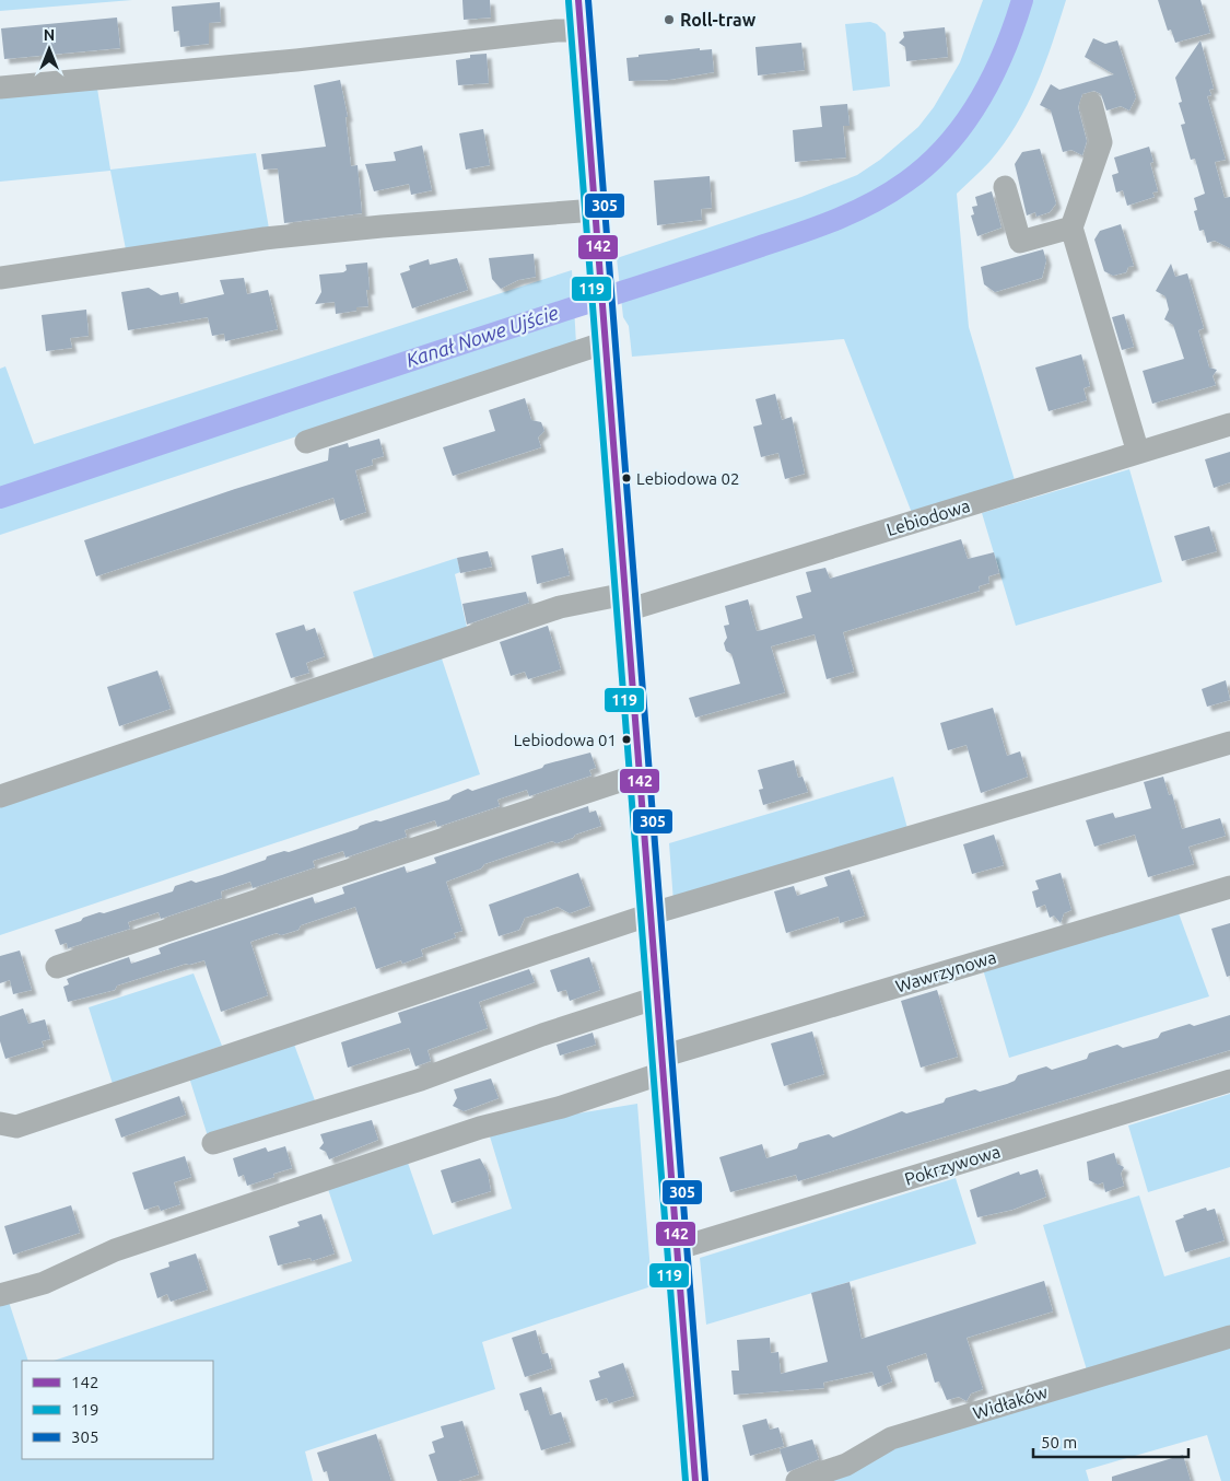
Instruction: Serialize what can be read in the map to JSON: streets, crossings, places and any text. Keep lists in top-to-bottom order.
{
  "streets": {
    "street": [
      "Lebiodowa",
      "Wawrzynowa",
      "Pokrzywowa",
      "Widłaków"
    ]
  },
  "water": ["Kanał Nowe Ujście"],
  "places": ["Roll-traw", "Lebiodowa 02", "Lebiodowa 01"],
  "lines": ["transit line 142", "transit line 305", "transit line 119"],
  "legend": ["142", "119", "305"],
  "scale_bar": "50 m",
  "north": "top"
}
